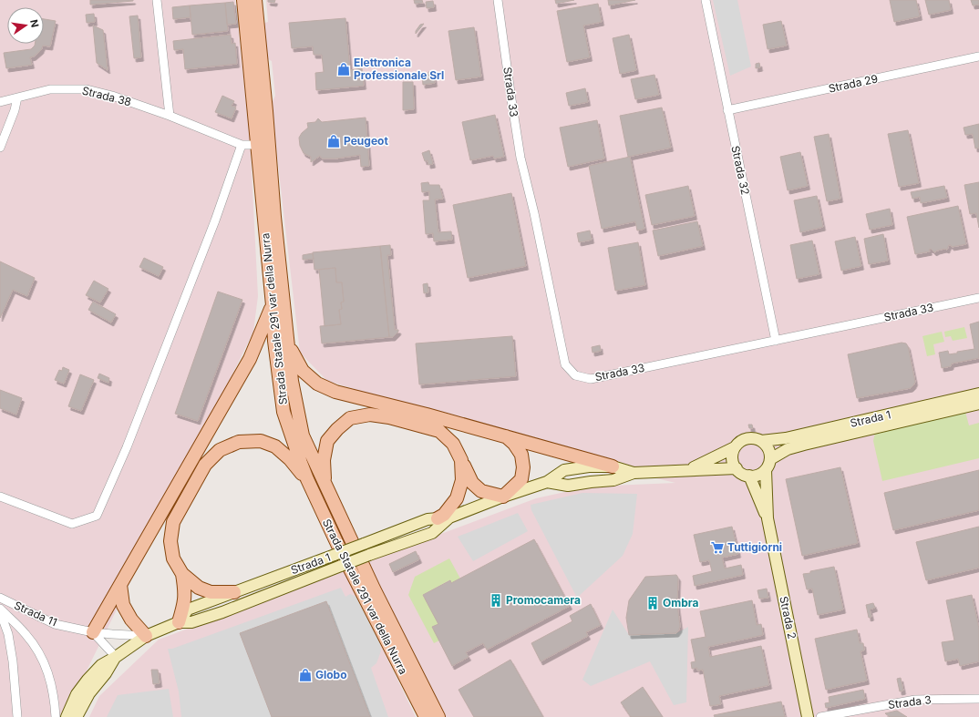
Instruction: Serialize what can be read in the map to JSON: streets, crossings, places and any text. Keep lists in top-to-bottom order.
{
  "streets": {
    "main road": ["Strada Statale 291 var della Nurra"],
    "street": [
      "Strada 29",
      "Strada 33",
      "Strada 38",
      "Strada 32",
      "Strada 1",
      "Strada 11",
      "Strada 2",
      "Strada 3"
    ]
  },
  "crossings": [
    ["Strada 29", "Strada 32"],
    ["Strada 33", "Strada 32"],
    ["Strada 38", "Strada Statale 291 var della Nurra"],
    ["Strada 1", "Strada 11"],
    ["Strada 1", "Strada 2"]
  ],
  "places": {
    "shop": ["Elettronica Professionale Srl", "Peugeot", "Globo"],
    "supermarket": ["Tuttigiorni"],
    "building": ["Promocamera", "Ombra"]
  },
  "north": "right"
}
